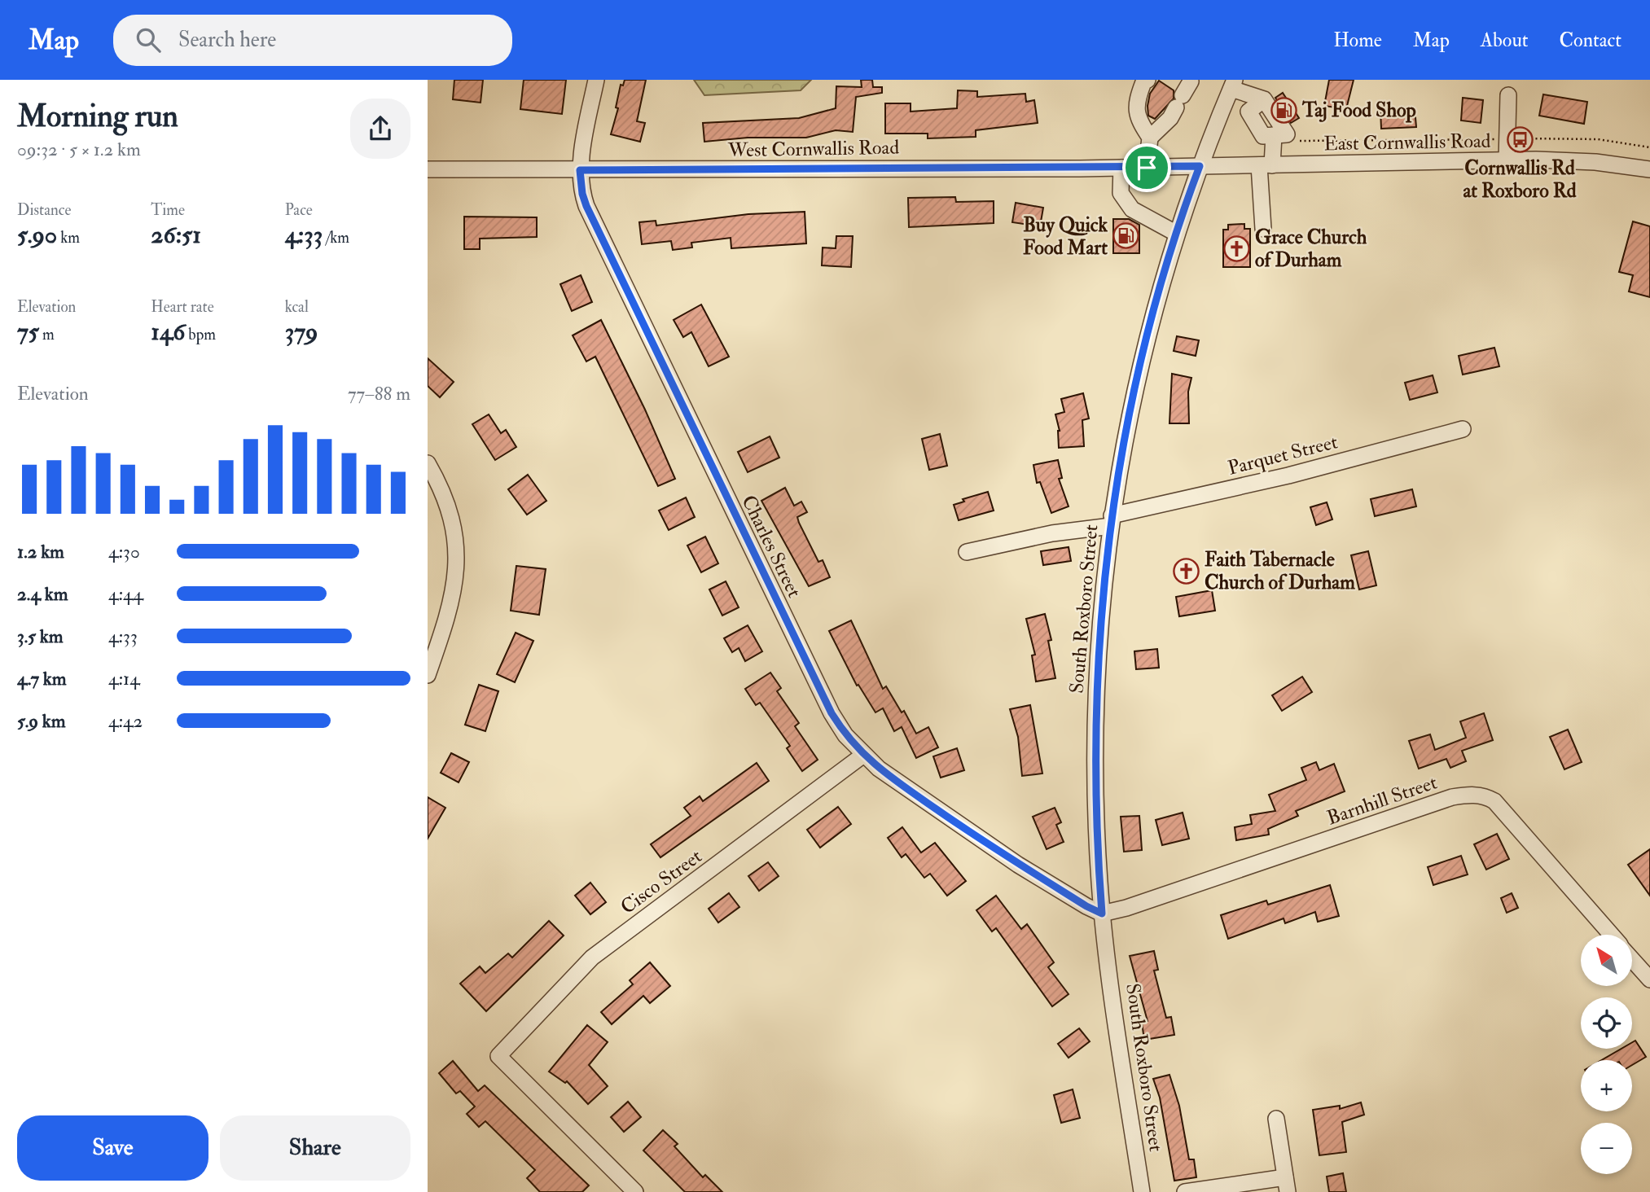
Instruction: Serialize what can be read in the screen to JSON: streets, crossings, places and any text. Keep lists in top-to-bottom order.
{
  "streets": {
    "street": [
      "East Cornwallis Road",
      "West Cornwallis Road",
      "Parquet Street",
      "Charles Street",
      "South Roxboro Street",
      "Barnhill Street",
      "Cisco Street"
    ]
  },
  "crossings": [
    ["East Cornwallis Road", "West Cornwallis Road"],
    ["East Cornwallis Road", "South Roxboro Street"],
    ["West Cornwallis Road", "Charles Street"],
    ["West Cornwallis Road", "South Roxboro Street"],
    ["Parquet Street", "South Roxboro Street"],
    ["Charles Street", "South Roxboro Street"],
    ["Charles Street", "Barnhill Street"],
    ["Charles Street", "Cisco Street"],
    ["South Roxboro Street", "Barnhill Street"]
  ],
  "places": {
    "fuel station": ["Taj Food Shop", "Buy Quick Food Mart"],
    "bus stop": ["Cornwallis Rd at Roxboro Rd"],
    "church": ["Grace Church of Durham", "Faith Tabernacle Church of Durham"]
  },
  "north": "top left",
  "page": {
    "header": "Map",
    "search": "Search here",
    "nav": [
      "Home",
      "Map",
      "About",
      "Contact"
    ],
    "heading": ["Morning run", "09:32 · 5 × 1.2 km"],
    "stats": [
      ["Distance", "5.90 km"],
      ["Time", "26:51"],
      ["Pace", "4:33 /km"],
      ["Elevation", "75 m"],
      ["Heart rate", "146 bpm"],
      ["kcal", "379"]
    ],
    "chart": ["Elevation", "77–88 m"],
    "list": [
      {
        "name": "1.2 km",
        "note": "4:30"
      },
      {
        "name": "2.4 km",
        "note": "4:44"
      },
      {
        "name": "3.5 km",
        "note": "4:33"
      },
      {
        "name": "4.7 km",
        "note": "4:14"
      },
      {
        "name": "5.9 km",
        "note": "4:42"
      }
    ],
    "map_buttons": ["+", "−"],
    "buttons": ["Save", "Share"]
  }
}
